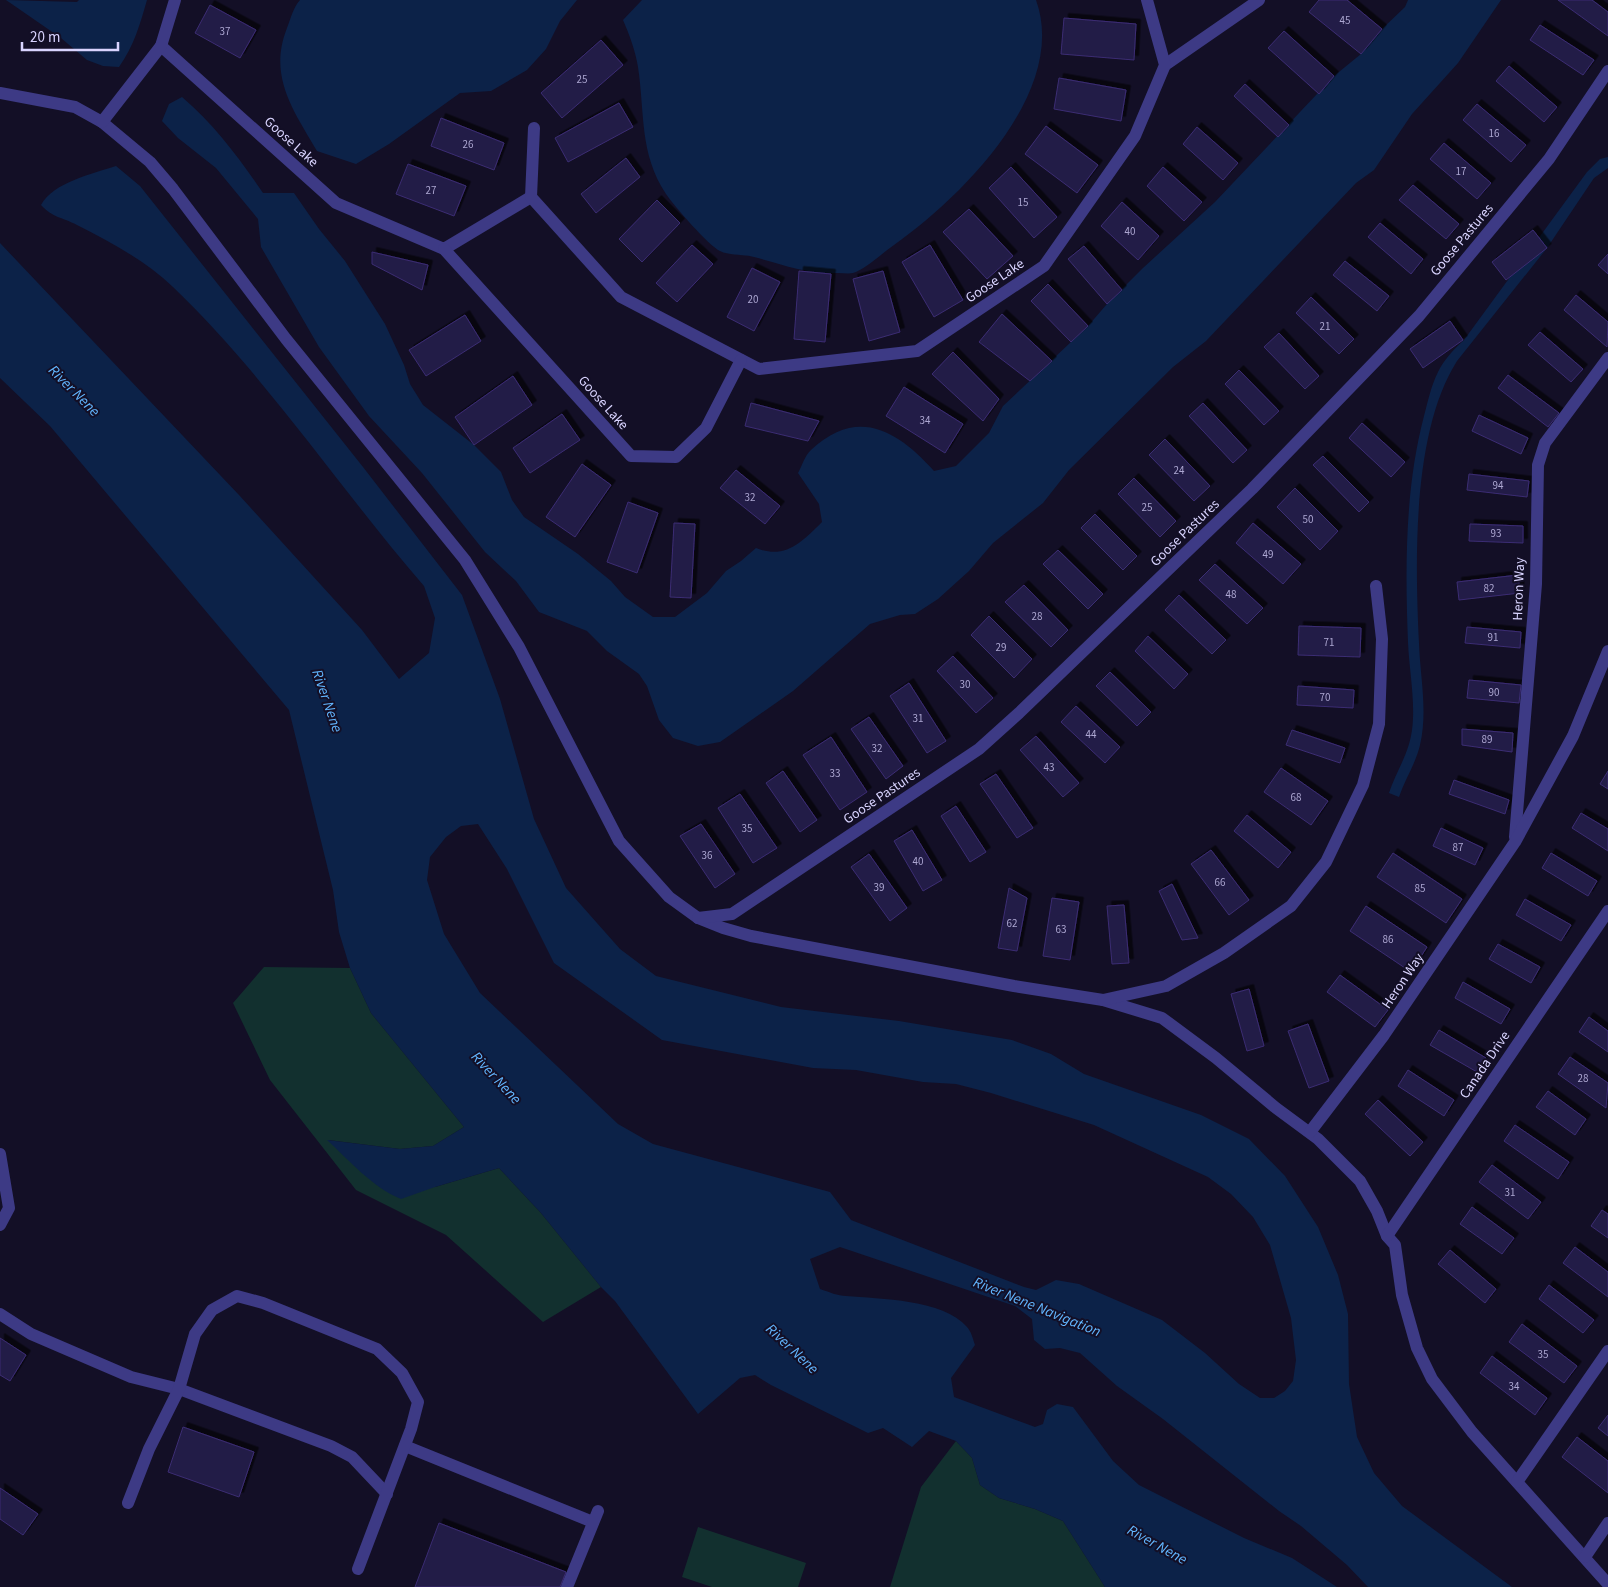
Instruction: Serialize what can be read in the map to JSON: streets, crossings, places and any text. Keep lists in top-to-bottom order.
{
  "streets": {
    "street": [
      "Goose Lake",
      "Goose Pastures",
      "Heron Way",
      "Canada Drive"
    ]
  },
  "water": ["River Nene", "River Nene Navigation"],
  "house_numbers": [
    "45",
    "37",
    "25",
    "16",
    "26",
    "17",
    "27",
    "15",
    "40",
    "20",
    "21",
    "34",
    "24",
    "94",
    "32",
    "25",
    "50",
    "93",
    "49",
    "82",
    "48",
    "28",
    "91",
    "71",
    "29",
    "30",
    "90",
    "70",
    "31",
    "44",
    "89",
    "32",
    "43",
    "33",
    "68",
    "35",
    "87",
    "36",
    "40",
    "66",
    "39",
    "85",
    "62",
    "63",
    "86",
    "28",
    "31",
    "35",
    "34"
  ],
  "scale_bar": "20 m"
}
